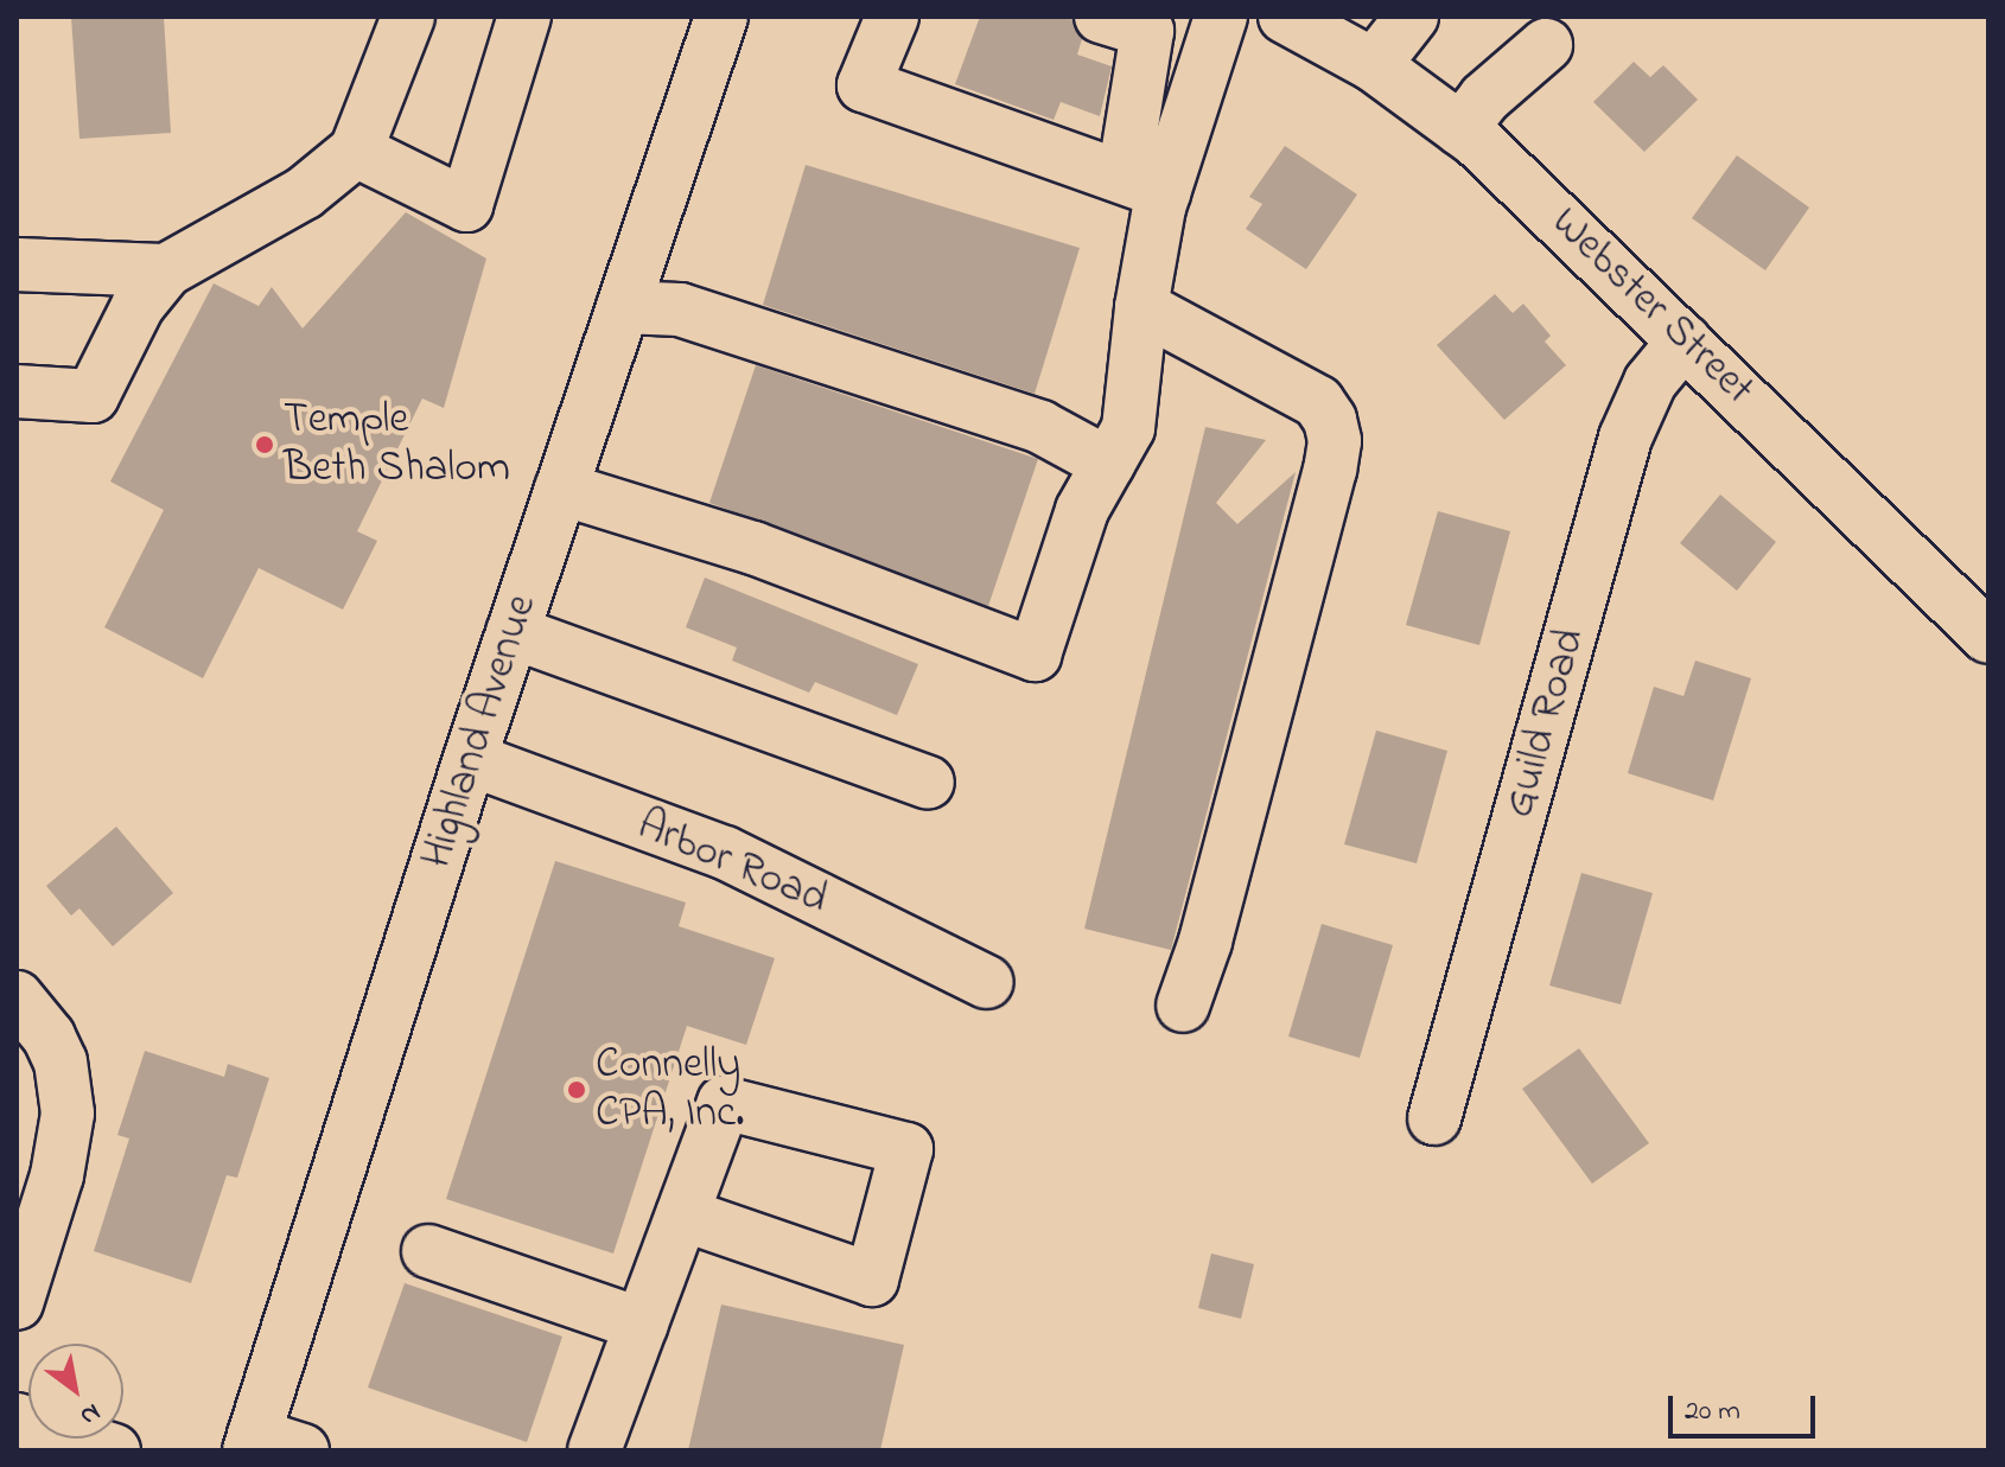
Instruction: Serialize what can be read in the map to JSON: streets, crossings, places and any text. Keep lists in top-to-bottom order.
{
  "streets": {
    "street": [
      "Webster Street",
      "Guild Road",
      "Highland Avenue",
      "Arbor Road"
    ]
  },
  "crossings": [
    ["Webster Street", "Guild Road"],
    ["Highland Avenue", "Arbor Road"]
  ],
  "places": ["Temple Beth Shalom", "Connelly CPA, Inc."],
  "scale_bar": "20 m",
  "north": "bottom right"
}
